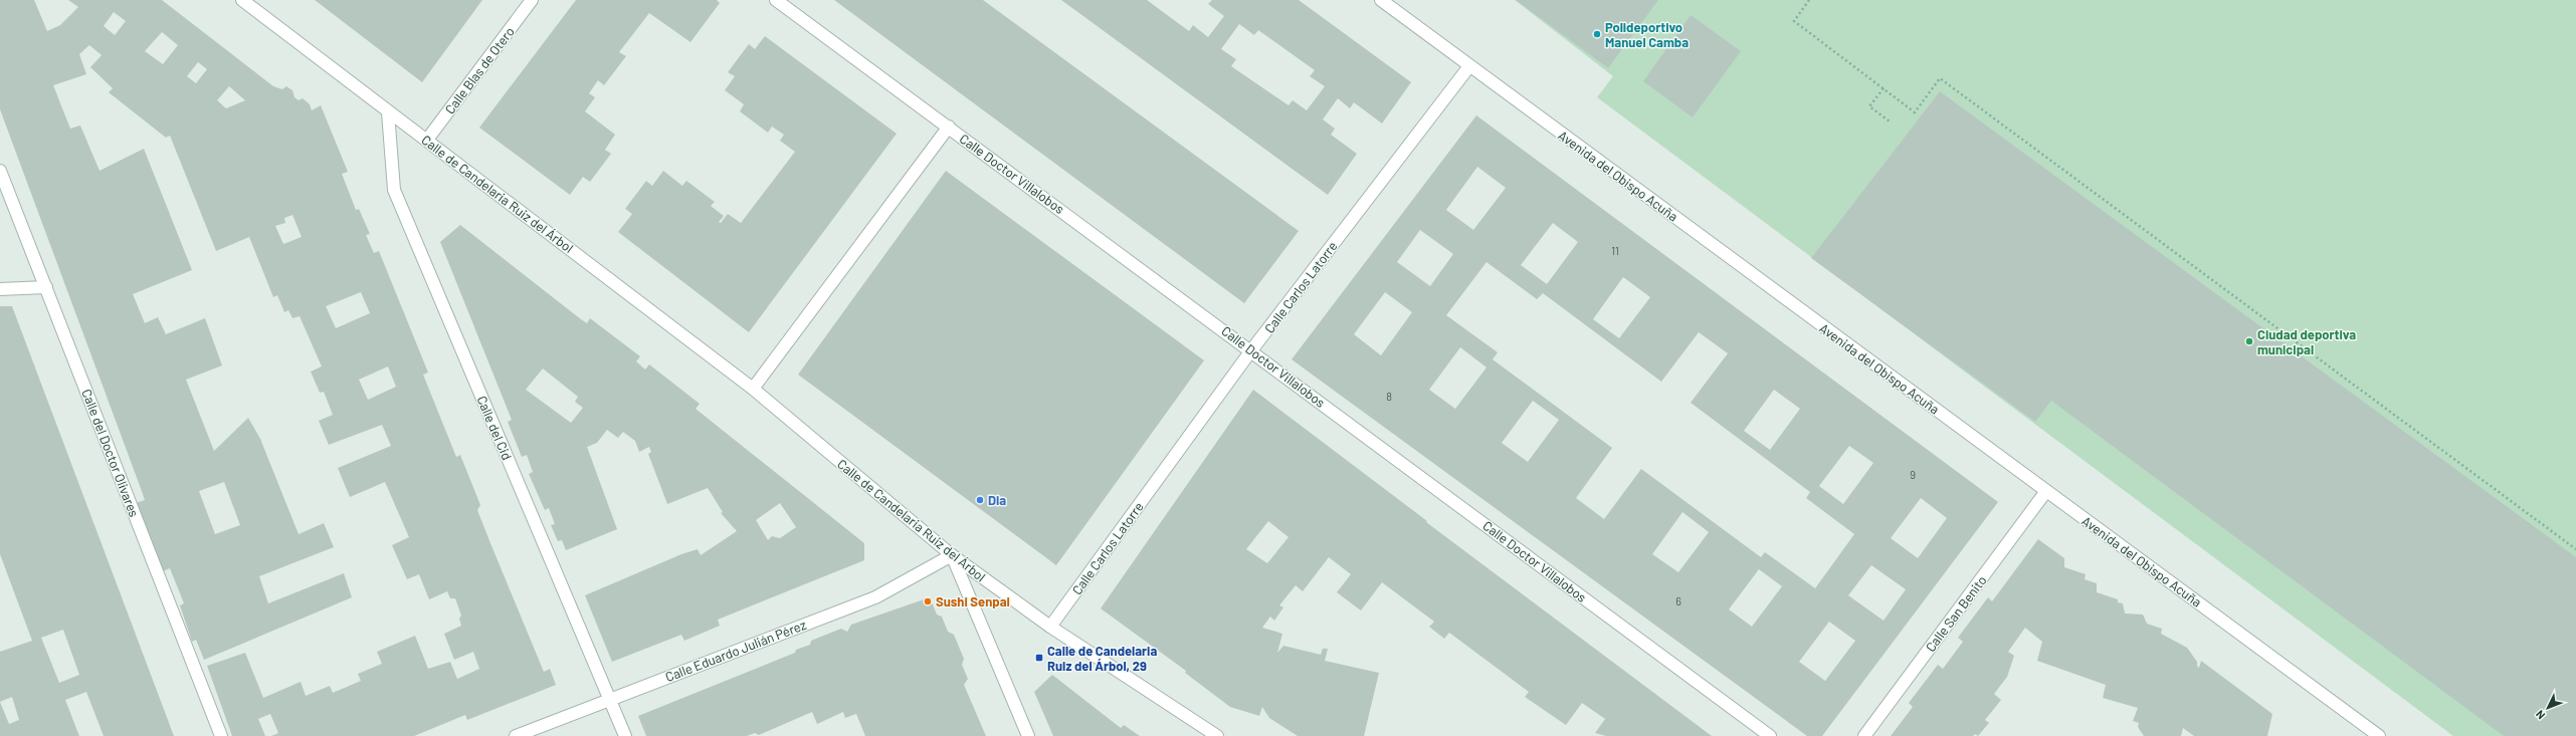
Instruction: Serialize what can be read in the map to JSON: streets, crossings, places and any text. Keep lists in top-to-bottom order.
{
  "streets": {
    "street": [
      "Calle Blas de Otero",
      "Calle Doctor Villalobos",
      "Avenida del Obispo Acuña",
      "Calle de Candelaria Ruiz del Árbol",
      "Calle Carlos Latorre",
      "Calle del Cid",
      "Calle del Doctor Olivares",
      "Calle San Benito",
      "Calle Eduardo Julián Pérez"
    ]
  },
  "crossings": [
    ["Calle Blas de Otero", "Calle de Candelaria Ruiz del Árbol"],
    ["Calle Doctor Villalobos", "Calle Carlos Latorre"],
    ["Avenida del Obispo Acuña", "Calle Carlos Latorre"],
    ["Avenida del Obispo Acuña", "Calle San Benito"],
    ["Calle de Candelaria Ruiz del Árbol", "Calle Carlos Latorre"],
    ["Calle de Candelaria Ruiz del Árbol", "Calle del Cid"],
    ["Calle de Candelaria Ruiz del Árbol", "Calle Eduardo Julián Pérez"],
    ["Calle del Cid", "Calle Eduardo Julián Pérez"]
  ],
  "places": {
    "other": [
      "Polideportivo Manuel Camba",
      "Ciudad deportiva municipal",
      "Dia",
      "Sushi Senpai"
    ],
    "transit": ["Calle de Candelaria Ruiz del Árbol, 29"]
  },
  "house_numbers": [
    "11",
    "8",
    "9",
    "6"
  ],
  "north": "bottom left"
}
